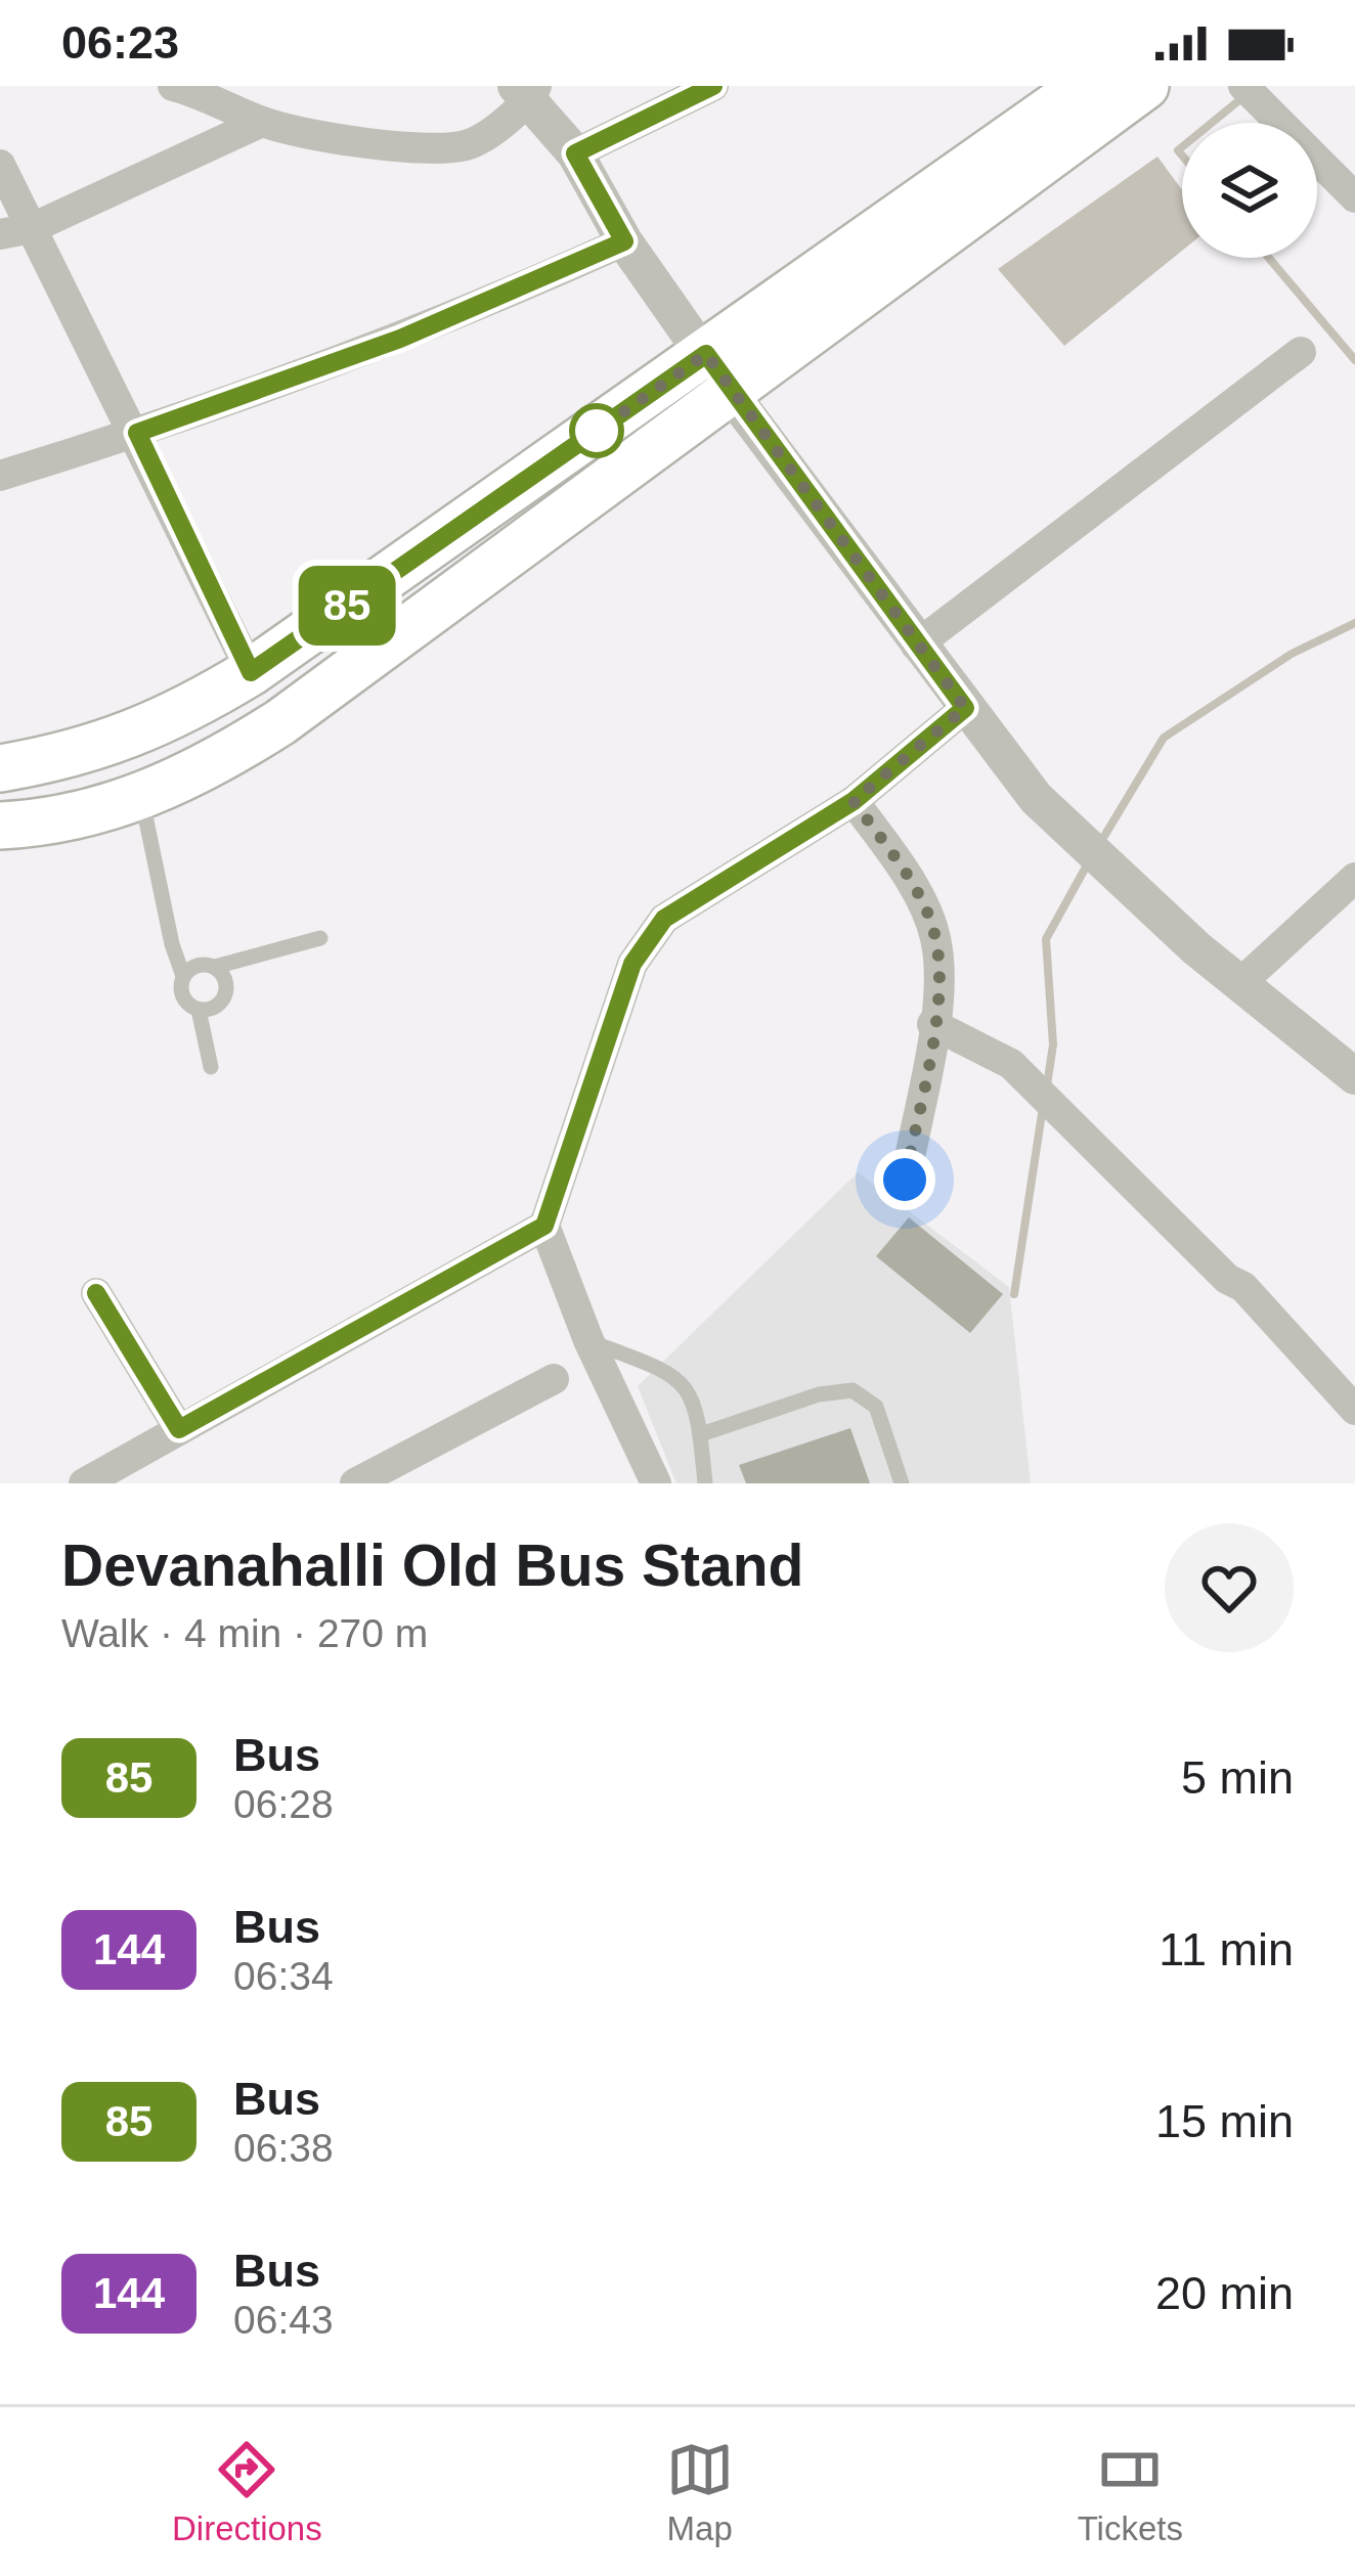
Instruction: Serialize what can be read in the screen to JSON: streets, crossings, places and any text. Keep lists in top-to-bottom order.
{
  "lines": ["bus line 85"],
  "page": {
    "status": "06:23",
    "on_map": "85",
    "heading": ["Devanahalli Old Bus Stand", "Walk · 4 min · 270 m"],
    "list": [
      {
        "mark": "85",
        "name": "Bus",
        "note": "06:28",
        "value": "5 min"
      },
      {
        "mark": "144",
        "name": "Bus",
        "note": "06:34",
        "value": "11 min"
      },
      {
        "mark": "85",
        "name": "Bus",
        "note": "06:38",
        "value": "15 min"
      },
      {
        "mark": "144",
        "name": "Bus",
        "note": "06:43",
        "value": "20 min"
      }
    ],
    "tabs": ["Directions", "Map", "Tickets"]
  }
}
